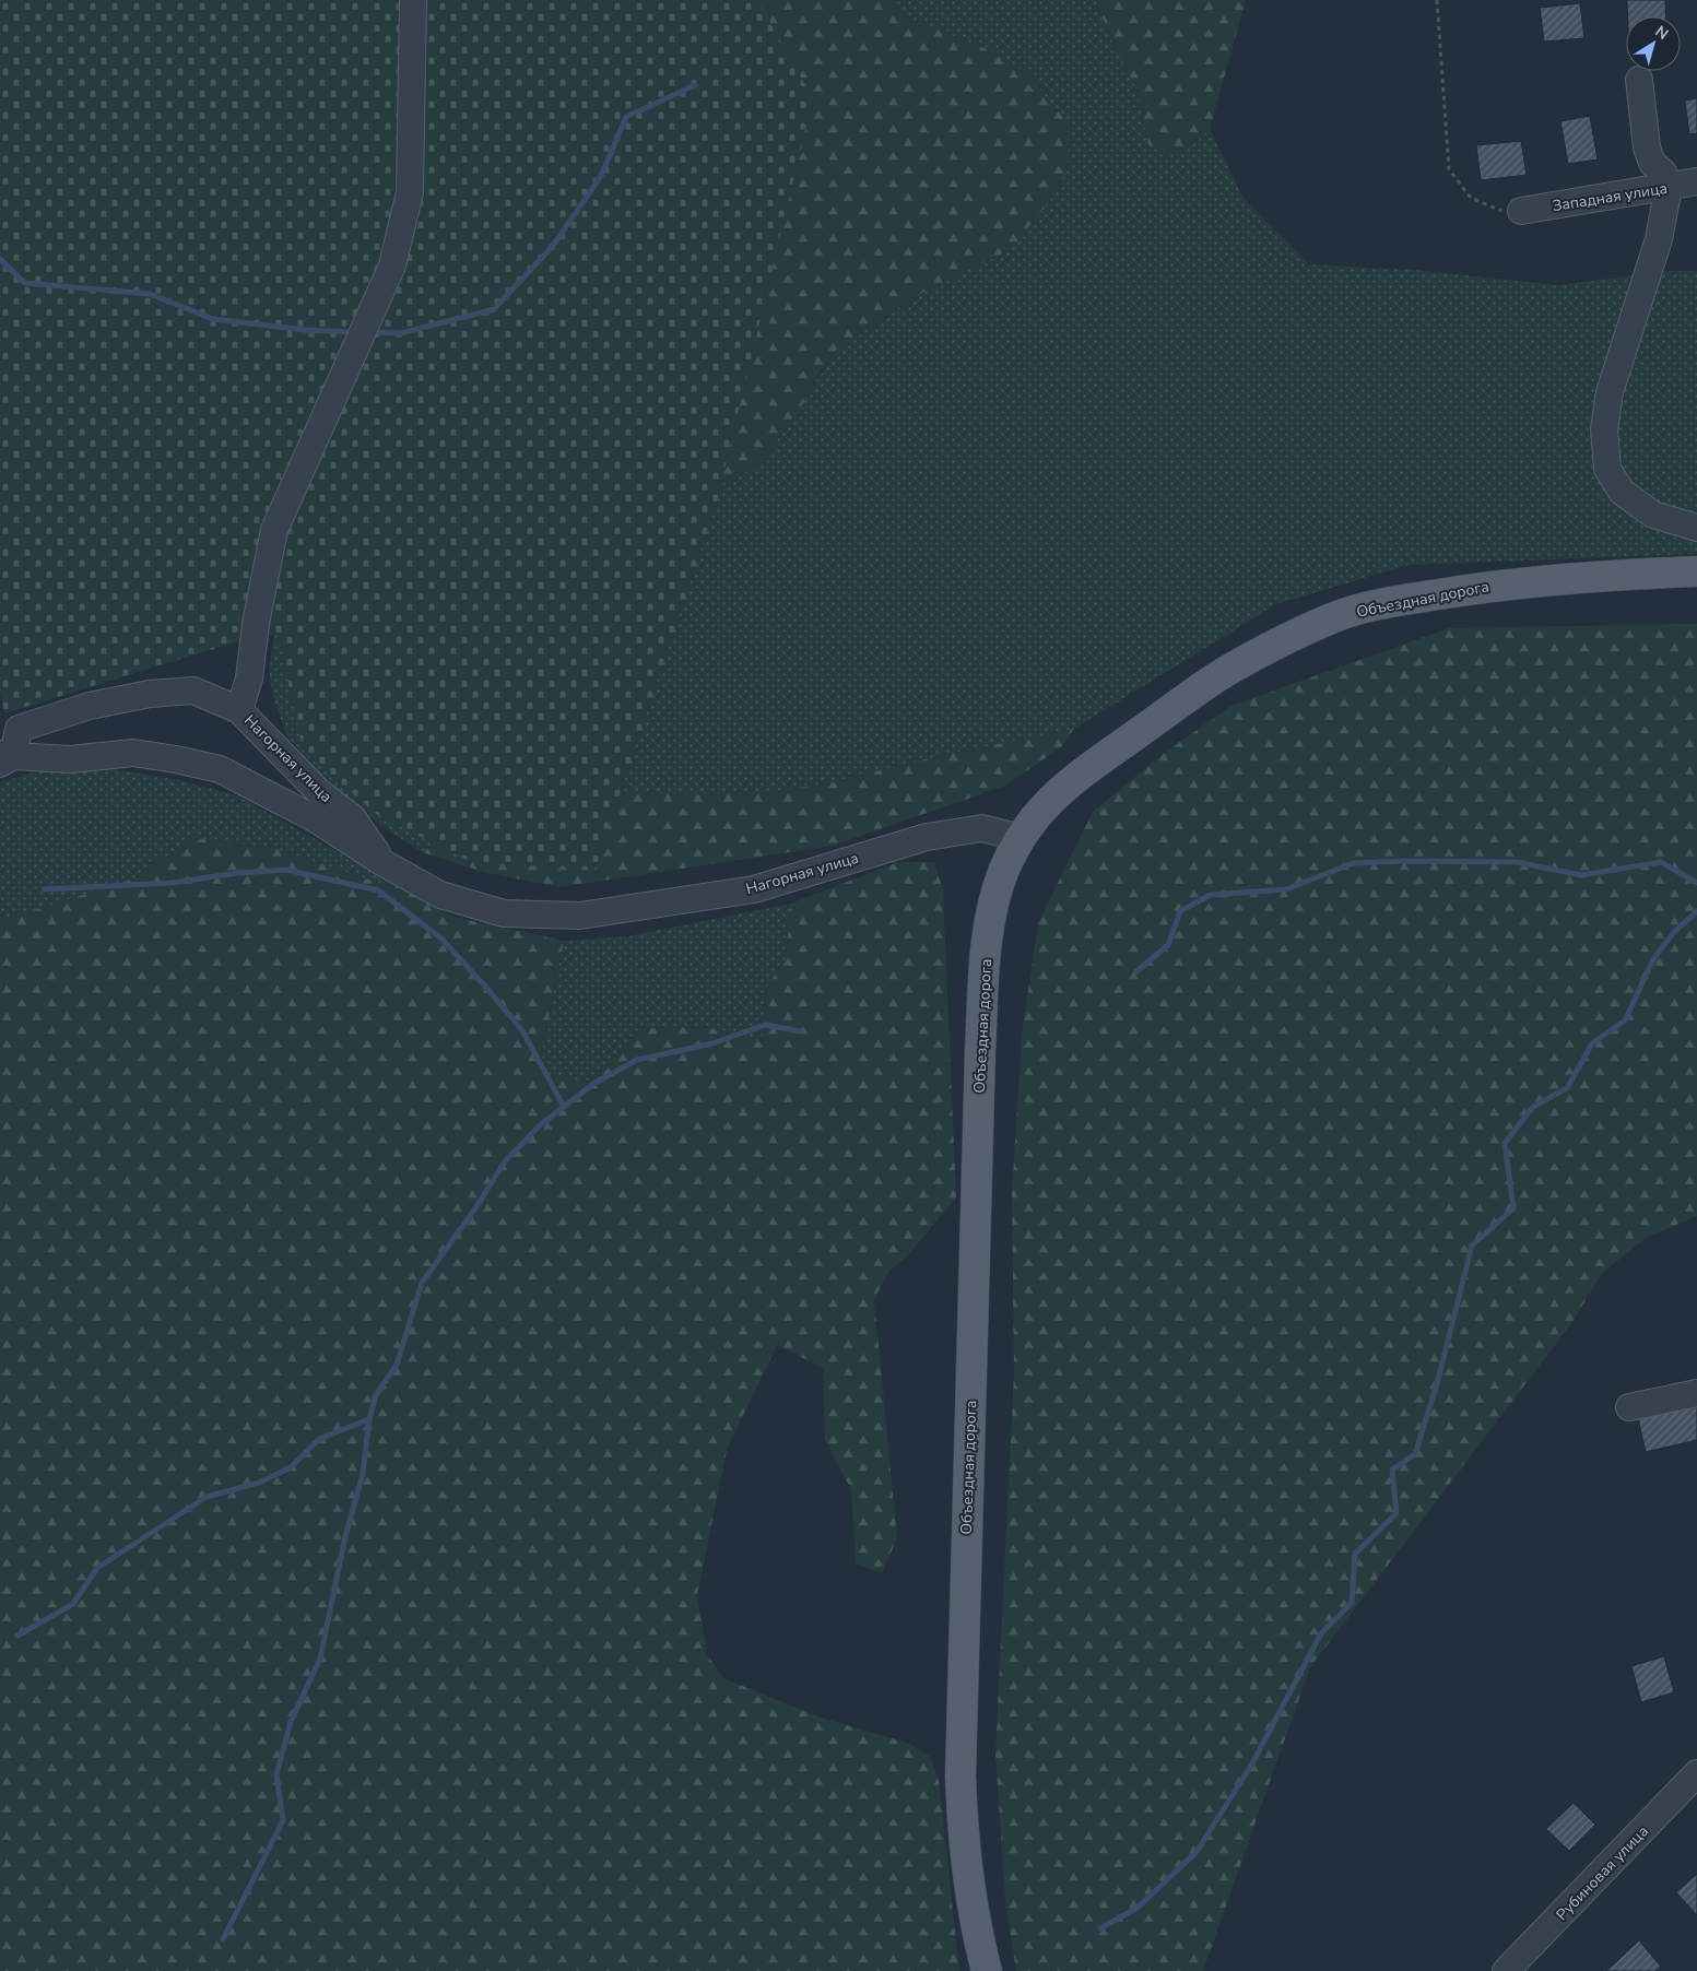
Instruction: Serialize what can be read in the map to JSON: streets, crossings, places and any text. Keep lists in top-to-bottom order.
{
  "streets": {
    "main road": ["Объездная дорога"],
    "street": ["Западная улица", "Нагорная улица", "Рубиновая улица"]
  },
  "crossings": [
    ["Объездная дорога", "Нагорная улица"]
  ],
  "north": "top right"
}
